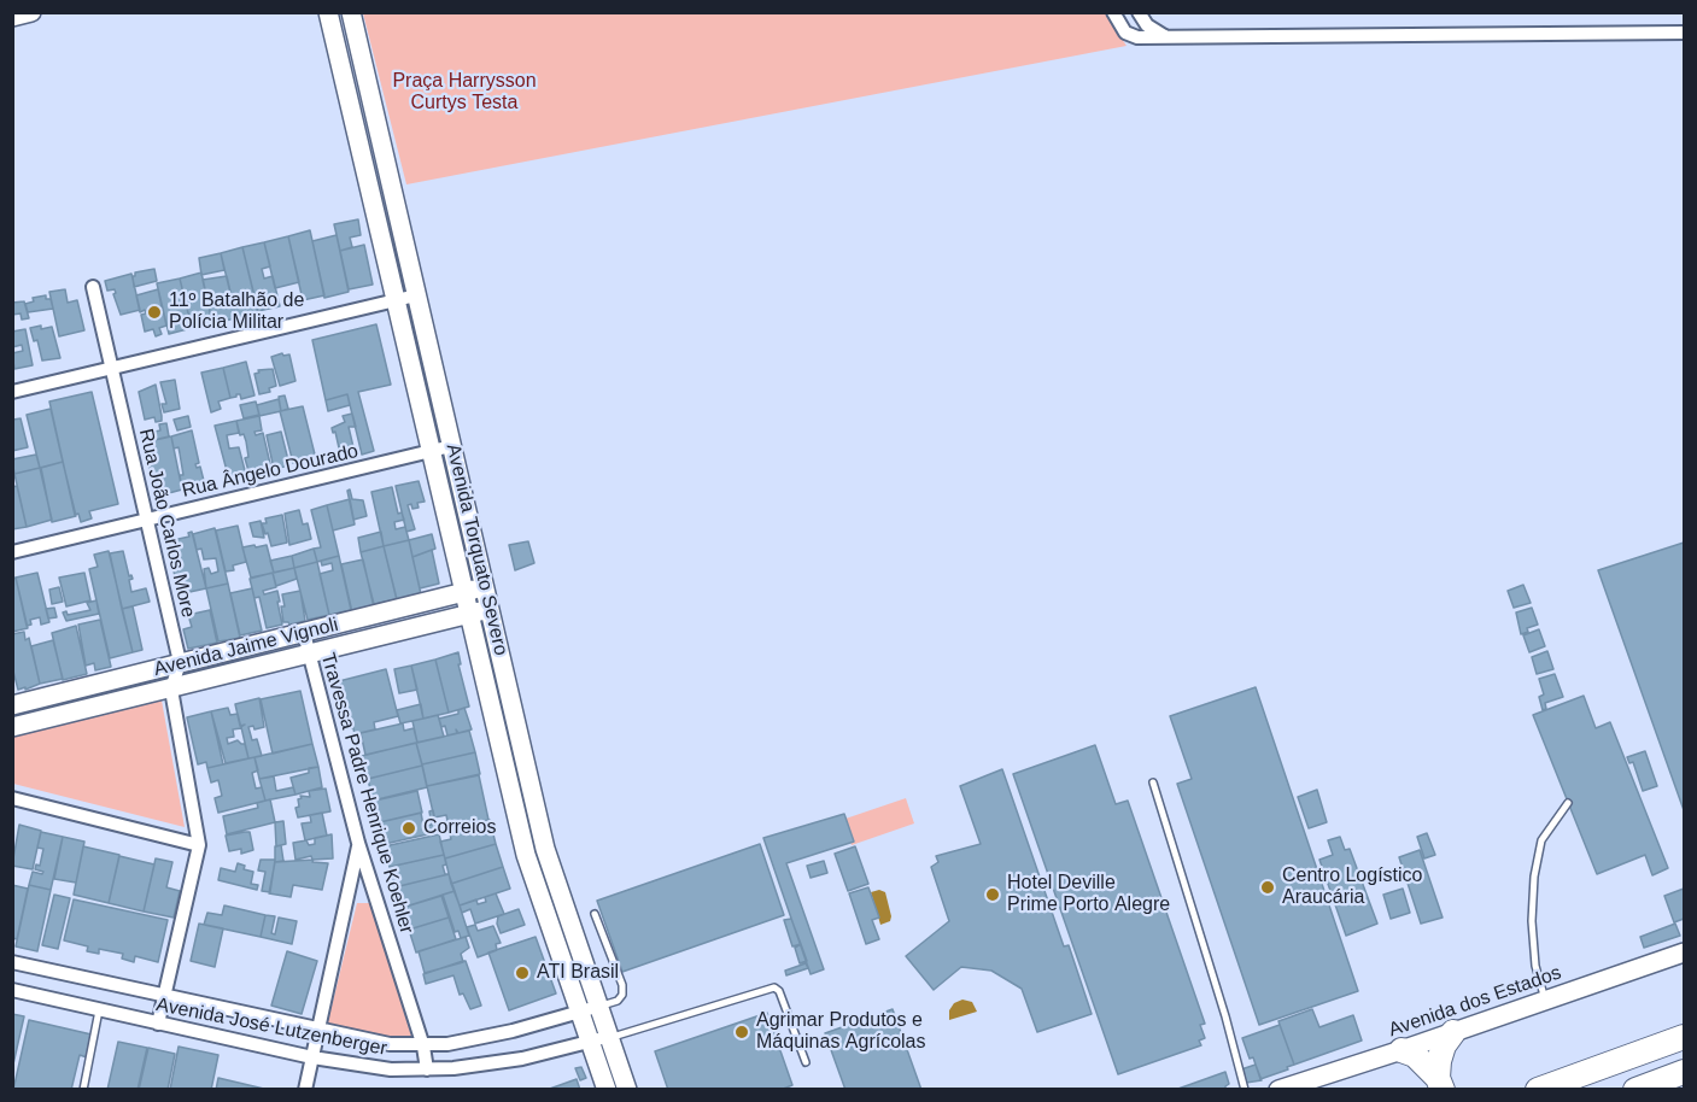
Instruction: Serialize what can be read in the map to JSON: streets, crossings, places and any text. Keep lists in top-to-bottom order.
{
  "streets": {
    "street": [
      "Rua Ângelo Dourado",
      "Rua João Carlos More",
      "Avenida Torquato Severo",
      "Avenida Jaime Vignoli",
      "Travessa Padre Henrique Koehler",
      "Avenida dos Estados",
      "Avenida José Lutzenberger"
    ]
  },
  "crossings": [
    ["Rua Ângelo Dourado", "Rua João Carlos More"],
    ["Rua Ângelo Dourado", "Avenida Torquato Severo"],
    ["Rua João Carlos More", "Avenida Jaime Vignoli"],
    ["Rua João Carlos More", "Avenida José Lutzenberger"],
    ["Avenida Torquato Severo", "Avenida Jaime Vignoli"],
    ["Avenida Torquato Severo", "Avenida José Lutzenberger"],
    ["Avenida Jaime Vignoli", "Travessa Padre Henrique Koehler"],
    ["Travessa Padre Henrique Koehler", "Avenida José Lutzenberger"]
  ],
  "parks": ["Praça Harrysson Curtys Testa"],
  "places": [
    "11º Batalhão de Polícia Militar",
    "Correios",
    "Centro Logístico Araucária",
    "Hotel Deville Prime Porto Alegre",
    "ATI Brasil",
    "Agrimar Produtos e Máquinas Agrícolas"
  ]
}
